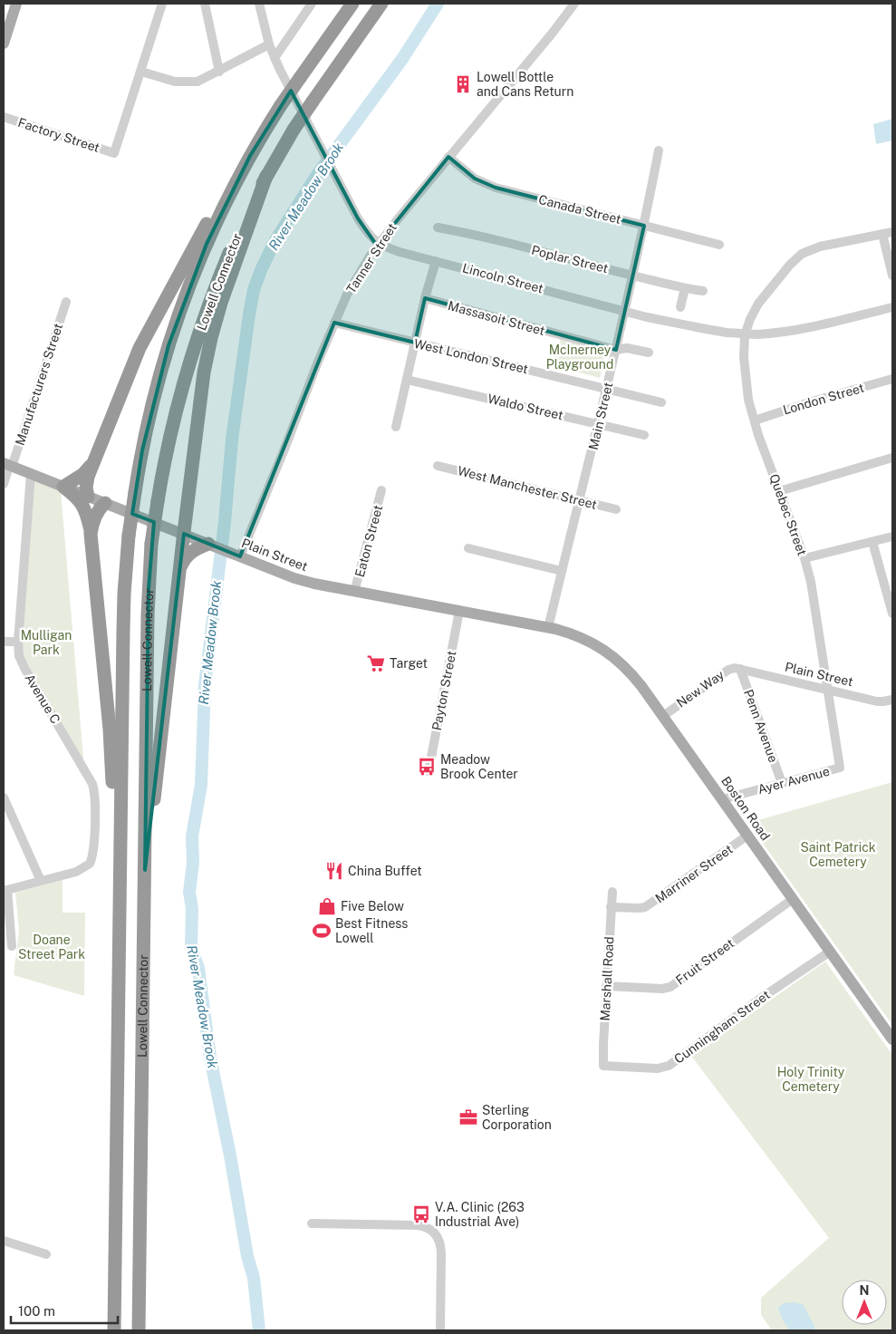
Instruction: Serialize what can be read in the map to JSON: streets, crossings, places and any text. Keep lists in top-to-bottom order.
{
  "streets": {
    "highway": ["Lowell Connector"],
    "main road": ["Plain Street", "Boston Road"],
    "street": [
      "Factory Street",
      "Canada Street",
      "Tanner Street",
      "Poplar Street",
      "Lincoln Street",
      "Massasoit Street",
      "West London Street",
      "Manufacturers Street",
      "London Street",
      "Waldo Street",
      "Main Street",
      "West Manchester Street",
      "Quebec Street",
      "Eaton Street",
      "New Way",
      "Payton Street",
      "Avenue C",
      "Penn Avenue",
      "Ayer Avenue",
      "Marriner Street",
      "Fruit Street",
      "Marshall Road",
      "Cunningham Street"
    ]
  },
  "crossings": [
    ["Canada Street", "Tanner Street"],
    ["Canada Street", "Main Street"],
    ["Tanner Street", "Lincoln Street"],
    ["Tanner Street", "West London Street"],
    ["Tanner Street", "Plain Street"],
    ["Poplar Street", "Main Street"],
    ["Lincoln Street", "Main Street"],
    ["Massasoit Street", "Main Street"],
    ["West London Street", "Main Street"],
    ["Manufacturers Street", "Plain Street"],
    ["London Street", "Quebec Street"],
    ["Waldo Street", "Main Street"],
    ["Main Street", "West Manchester Street"],
    ["Main Street", "Plain Street"],
    ["Main Street", "Boston Road"],
    ["Quebec Street", "Plain Street"],
    ["Quebec Street", "Ayer Avenue"],
    ["Eaton Street", "Plain Street"],
    ["Plain Street", "New Way"],
    ["Plain Street", "Payton Street"],
    ["Plain Street", "Avenue C"],
    ["Plain Street", "Penn Avenue"],
    ["Plain Street", "Boston Road"],
    ["New Way", "Penn Avenue"],
    ["New Way", "Boston Road"],
    ["Penn Avenue", "Ayer Avenue"],
    ["Ayer Avenue", "Boston Road"],
    ["Boston Road", "Marriner Street"],
    ["Boston Road", "Fruit Street"],
    ["Boston Road", "Cunningham Street"],
    ["Marriner Street", "Marshall Road"],
    ["Fruit Street", "Marshall Road"],
    ["Marshall Road", "Cunningham Street"]
  ],
  "water": ["River Meadow Brook"],
  "parks": [
    "McInerney Playground",
    "Mulligan Park",
    "Saint Patrick Cemetery",
    "Doane Street Park",
    "Holy Trinity Cemetery"
  ],
  "places": {
    "building": ["Lowell Bottle and Cans Return"],
    "supermarket": ["Target"],
    "bus stop": ["Meadow Brook Center", "V.A. Clinic (263 Industrial Ave)"],
    "restaurant": ["China Buffet"],
    "shop": ["Five Below"],
    "sports": ["Best Fitness Lowell"],
    "office": ["Sterling Corporation"]
  },
  "scale_bar": "100 m",
  "north": "top"
}
